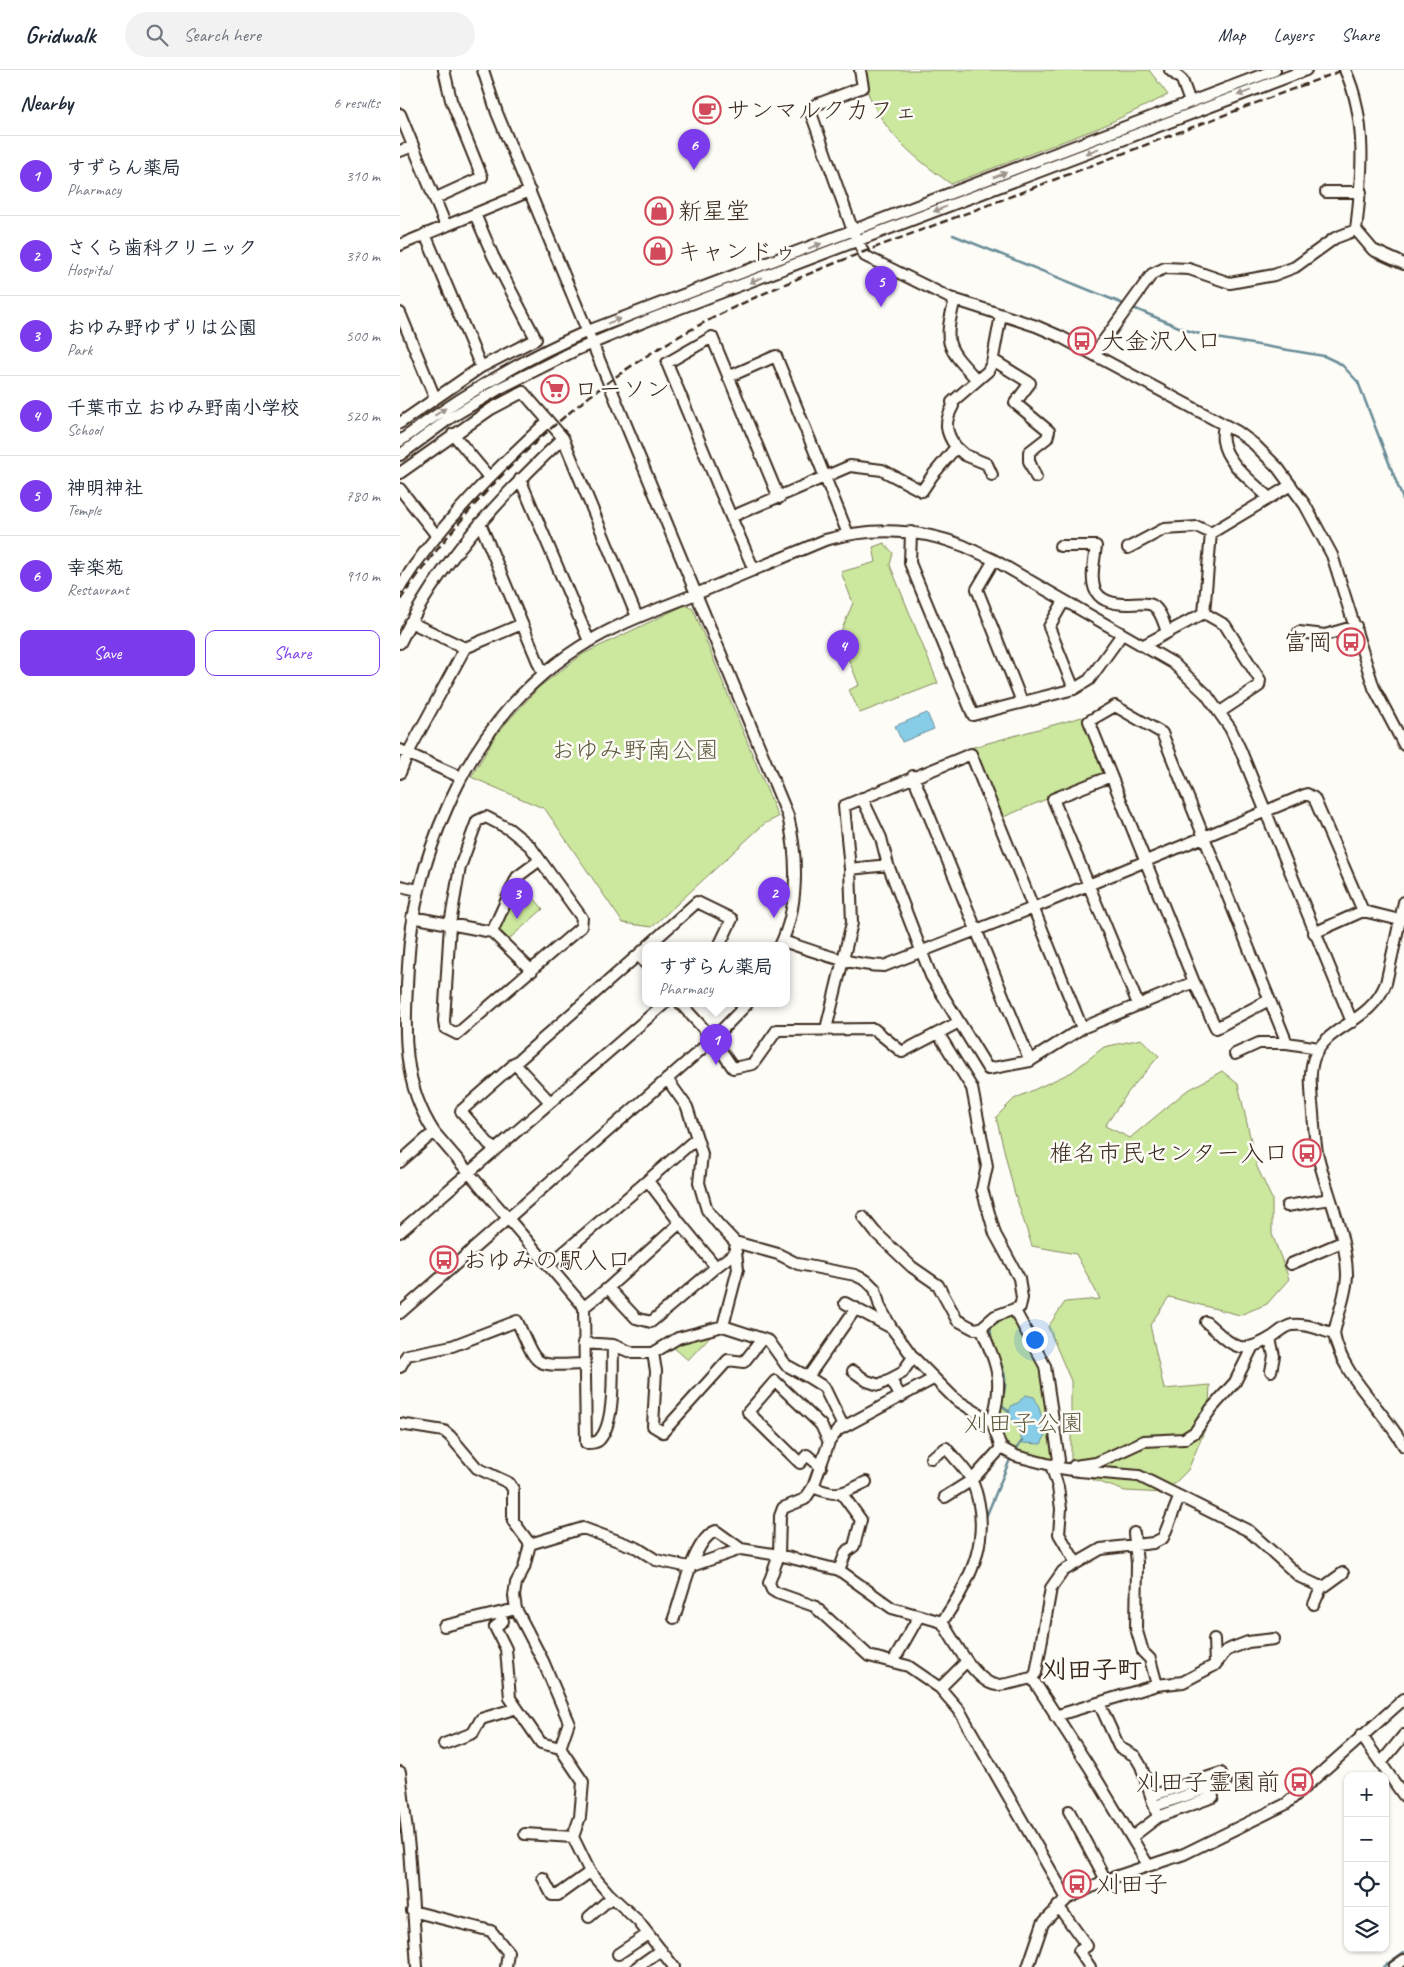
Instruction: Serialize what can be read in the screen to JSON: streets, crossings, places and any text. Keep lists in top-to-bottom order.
{
  "districts": ["刈田子町"],
  "parks": ["おゆみ野南公園", "刈田子公園"],
  "places": {
    "cafe": ["サンマルクカフェ"],
    "shop": ["新星堂", "キャンドゥ"],
    "bus stop": [
      "大金沢入口",
      "富岡",
      "椎名市民センター入口",
      "おゆみの駅入口",
      "刈田子霊園前",
      "刈田子"
    ],
    "supermarket": ["ローソン"]
  },
  "page": {
    "header": "Gridwalk",
    "search": "Search here",
    "nav": ["Map", "Layers", "Share"],
    "heading": ["Nearby", "6 results"],
    "pins": [
      "6",
      "5",
      "4",
      "2",
      "3",
      "1"
    ],
    "list": [
      {
        "mark": "1",
        "name": "すずらん薬局",
        "note": "Pharmacy",
        "value": "310 m"
      },
      {
        "mark": "2",
        "name": "さくら歯科クリニック",
        "note": "Hospital",
        "value": "370 m"
      },
      {
        "mark": "3",
        "name": "おゆみ野ゆずりは公園",
        "note": "Park",
        "value": "500 m"
      },
      {
        "mark": "4",
        "name": "千葉市立 おゆみ野南小学校",
        "note": "School",
        "value": "520 m"
      },
      {
        "mark": "5",
        "name": "神明神社",
        "note": "Temple",
        "value": "780 m"
      },
      {
        "mark": "6",
        "name": "幸楽苑",
        "note": "Restaurant",
        "value": "910 m"
      }
    ],
    "buttons": ["Save", "Share"],
    "popup": ["すずらん薬局", "Pharmacy"],
    "map_buttons": ["+", "−"]
  }
}
